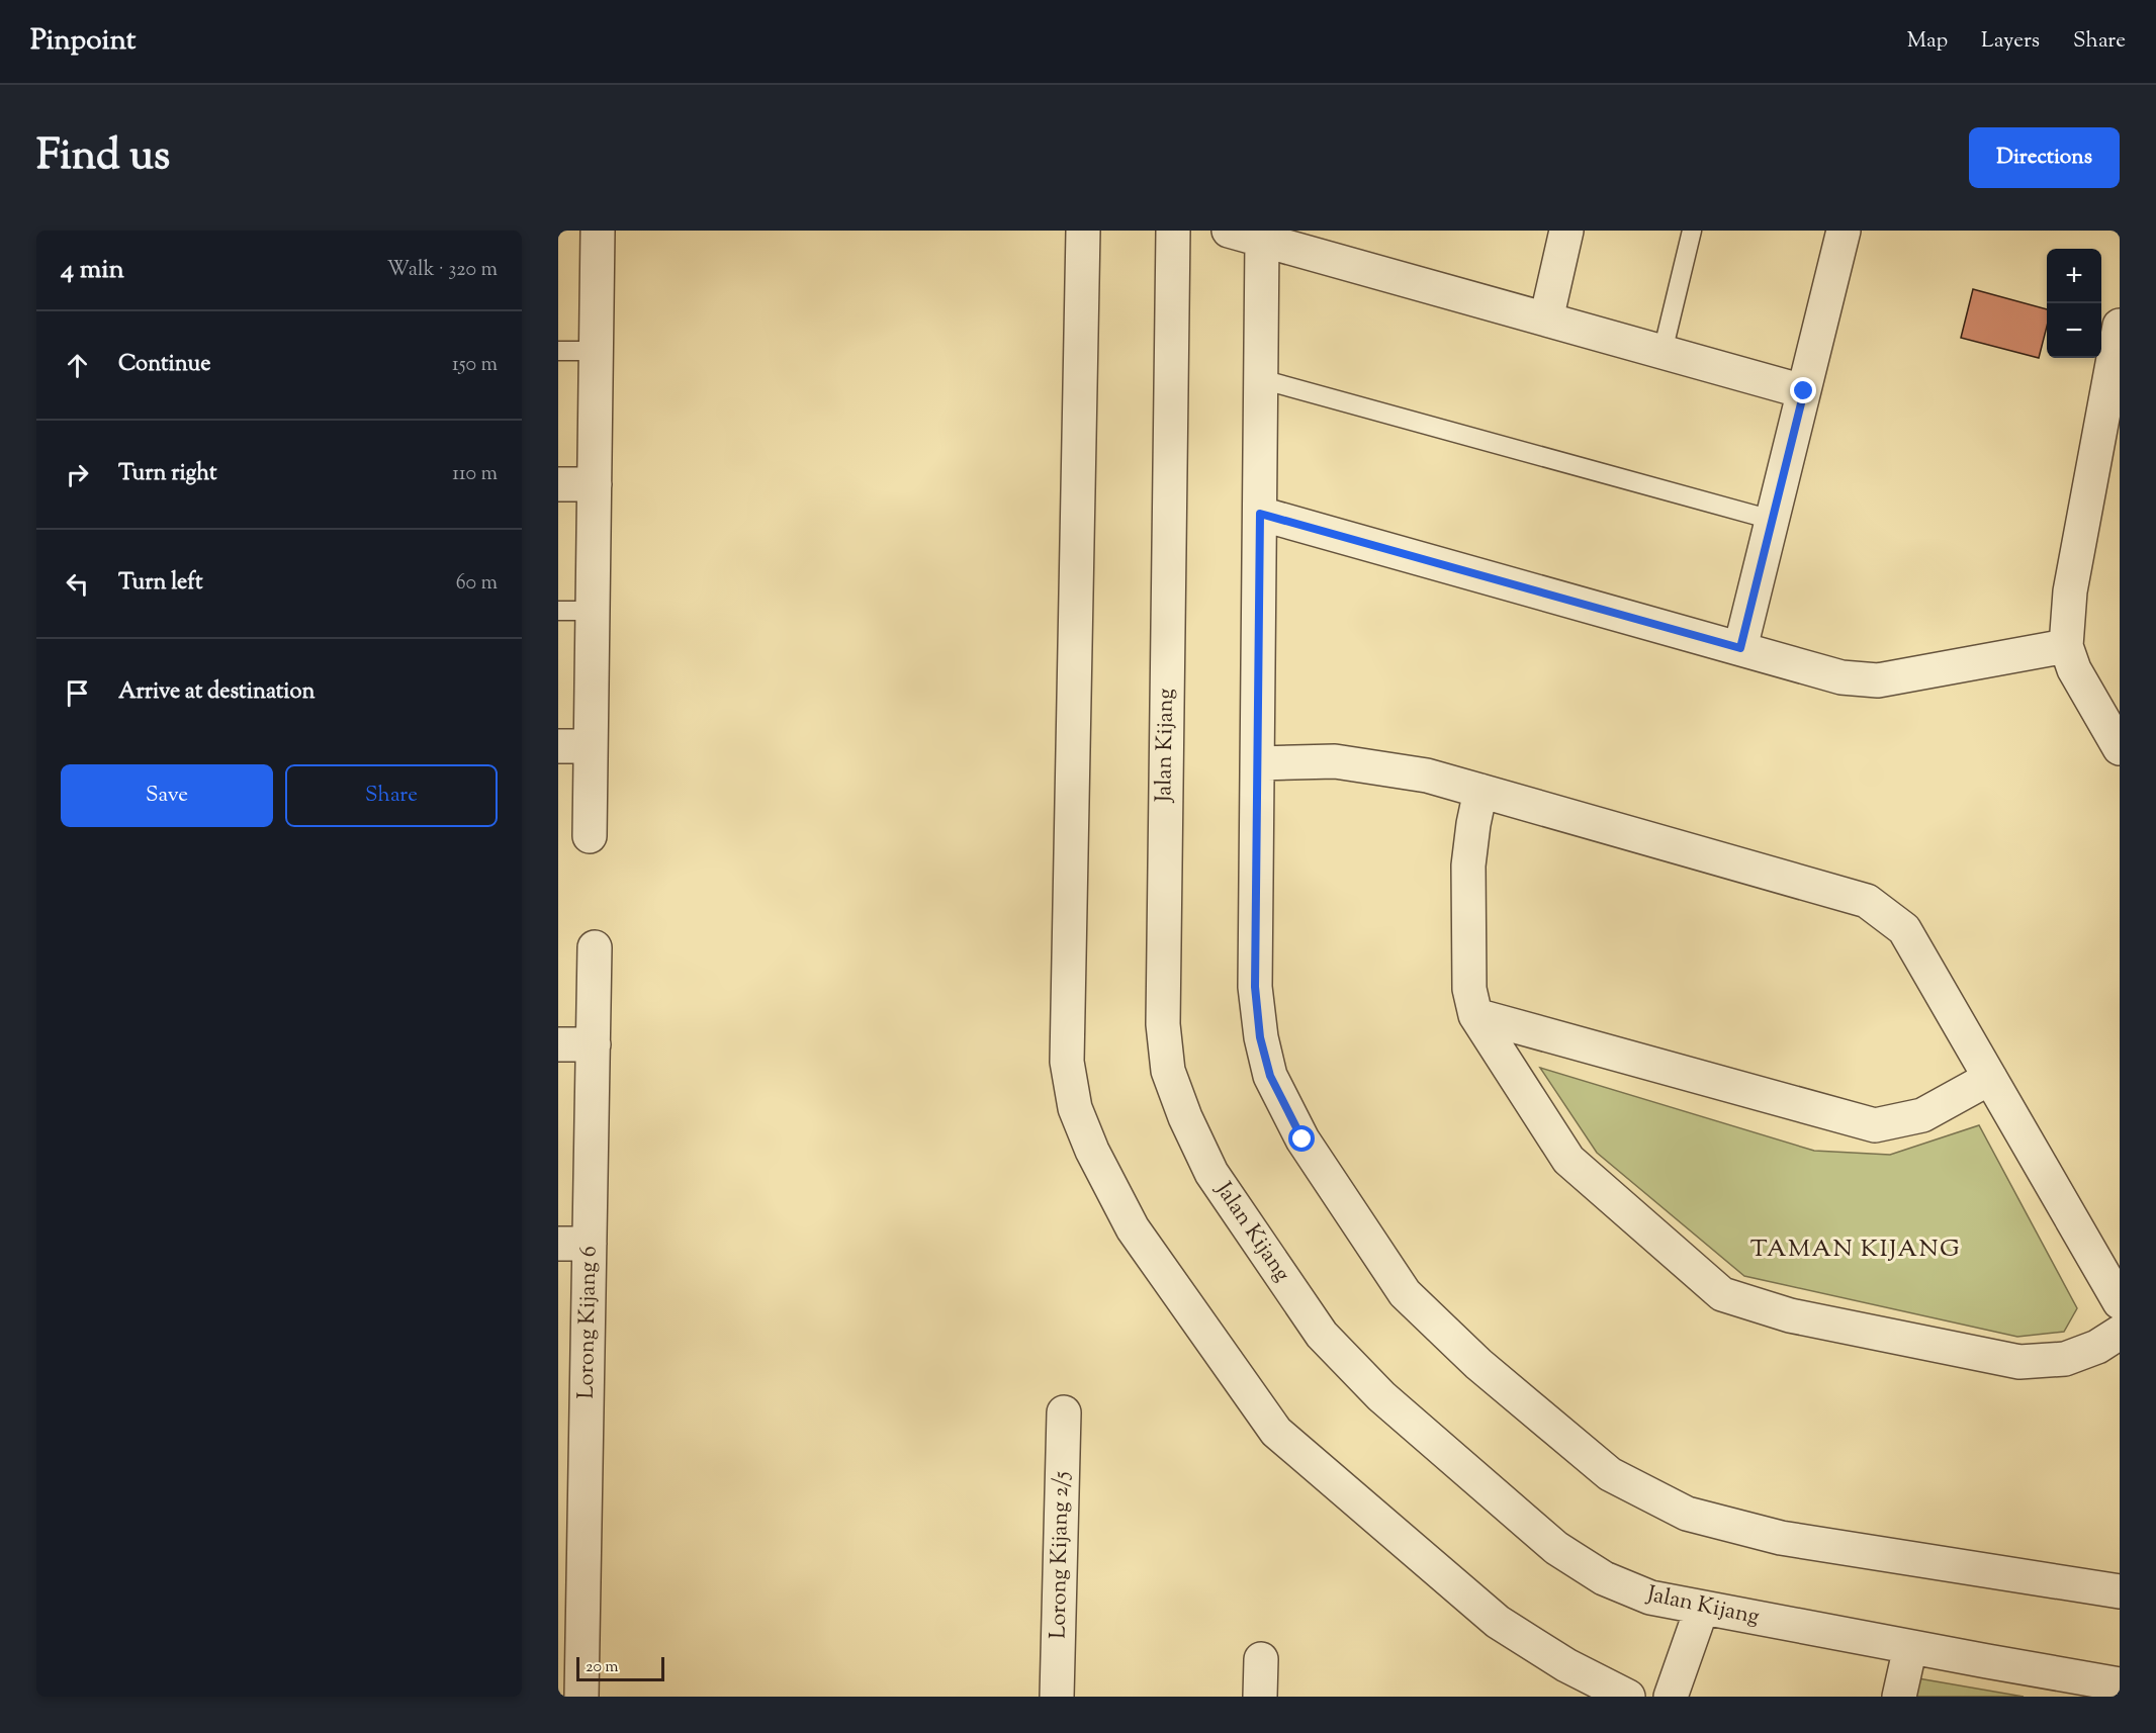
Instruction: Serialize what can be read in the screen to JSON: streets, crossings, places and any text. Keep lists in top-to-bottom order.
{
  "streets": {
    "street": ["Jalan Kijang", "Lorong Kijang 6", "Lorong Kijang 2/5"]
  },
  "districts": ["TAMAN KIJANG"],
  "scale_bar": "20 m",
  "page": {
    "header": "Pinpoint",
    "nav": ["Map", "Layers", "Share"],
    "title": "Find us",
    "buttons": [
      "Directions",
      ["Save", "Share"]
    ],
    "heading": ["4 min", "Walk · 320 m"],
    "map_buttons": ["+", "−"],
    "list": [
      ["Continue", "150 m"],
      ["Turn right", "110 m"],
      ["Turn left", "60 m"],
      "Arrive at destination"
    ],
    "scale": "20 m"
  }
}
